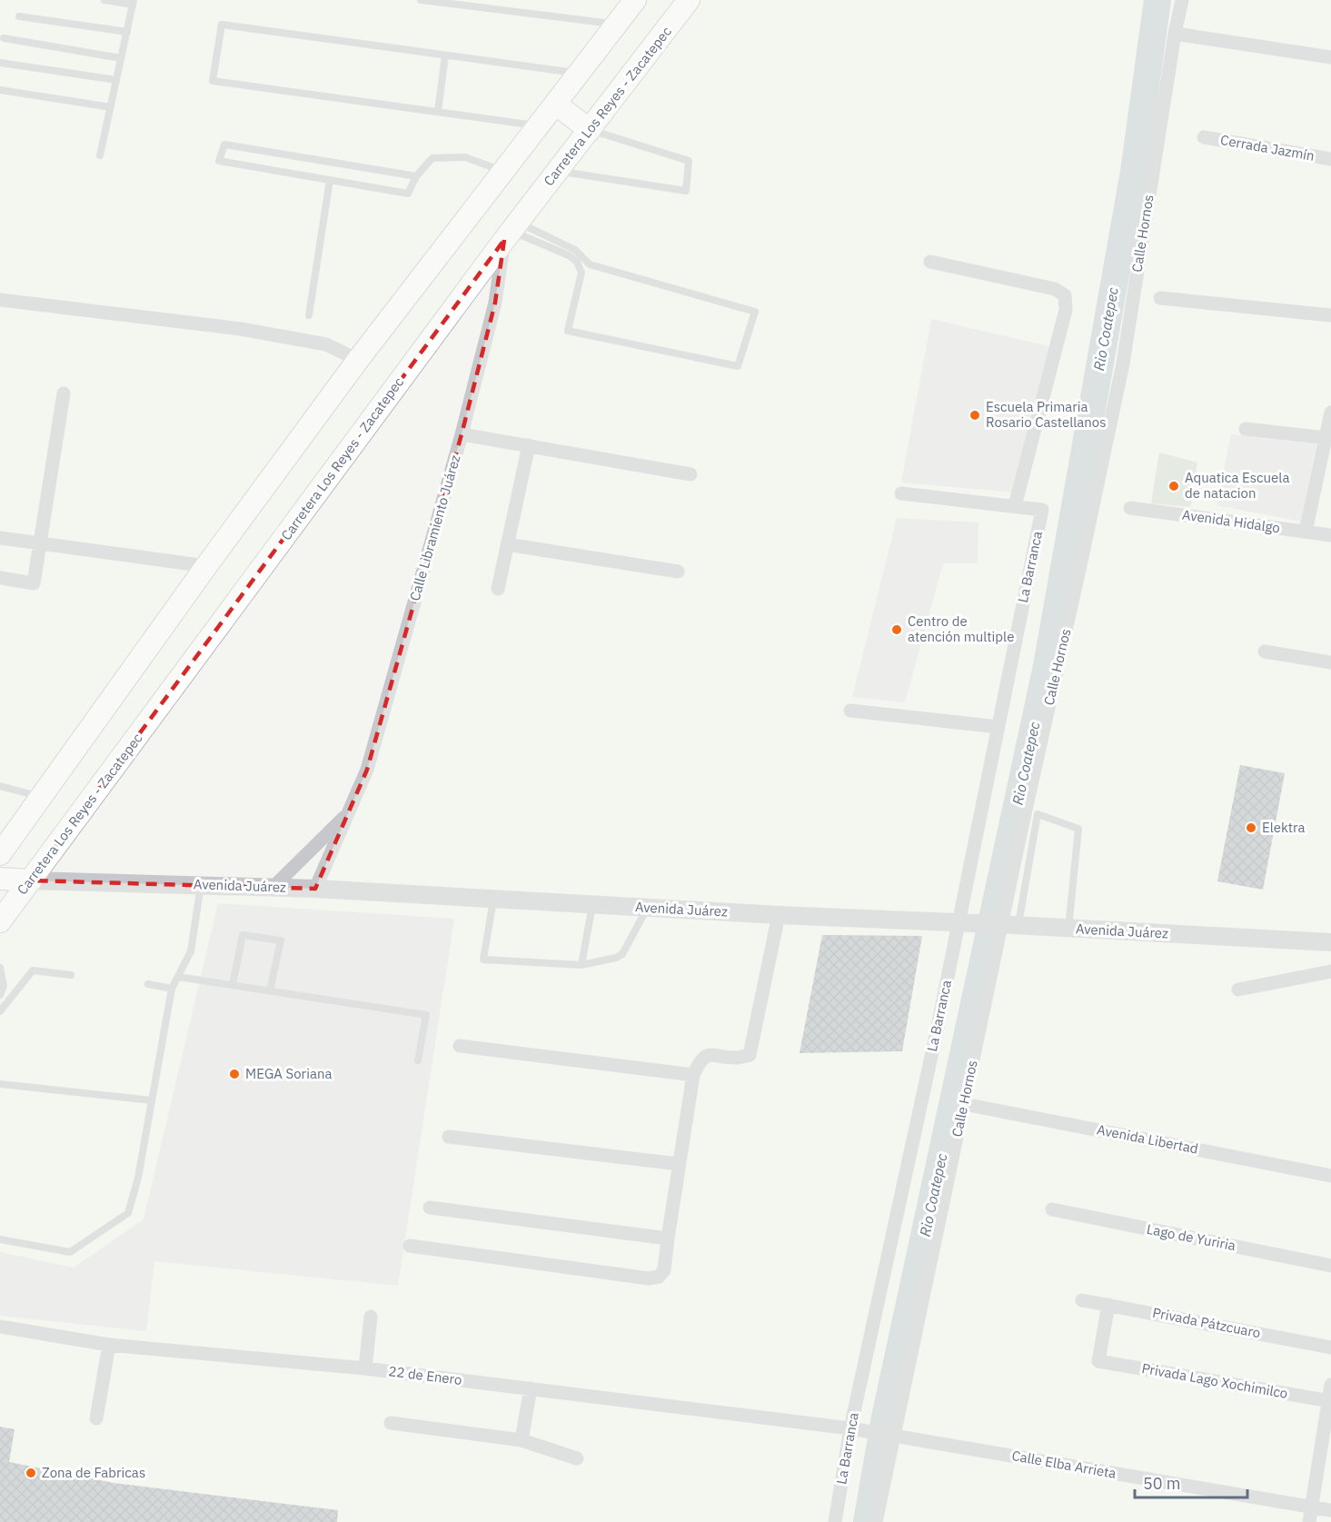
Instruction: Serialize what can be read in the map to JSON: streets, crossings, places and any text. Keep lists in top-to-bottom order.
{
  "streets": {
    "main road": ["Carretera Los Reyes - Zacatepec"],
    "street": [
      "Cerrada Jazmín",
      "Calle Hornos",
      "Avenida Hidalgo",
      "Calle Libramiento Juárez",
      "La Barranca",
      "Avenida Juárez",
      "Avenida Libertad",
      "Lago de Yuriria",
      "Privada Pátzcuaro",
      "22 de Enero",
      "Privada Lago Xochimilco",
      "Calle Elba Arrieta"
    ]
  },
  "crossings": [
    ["Carretera Los Reyes - Zacatepec", "Calle Libramiento Juárez"],
    ["Carretera Los Reyes - Zacatepec", "Avenida Juárez"],
    ["Calle Hornos", "Avenida Juárez"],
    ["Calle Hornos", "Avenida Libertad"],
    ["Calle Hornos", "Calle Elba Arrieta"],
    ["Calle Libramiento Juárez", "Avenida Juárez"],
    ["La Barranca", "Avenida Juárez"],
    ["La Barranca", "22 de Enero"],
    ["La Barranca", "Calle Elba Arrieta"],
    ["Privada Pátzcuaro", "Privada Lago Xochimilco"],
    ["22 de Enero", "Calle Elba Arrieta"]
  ],
  "water": ["Rio Coatepec"],
  "places": [
    "Escuela Primaria Rosario Castellanos",
    "Aquatica Escuela de natacion",
    "Centro de atención multiple",
    "Elektra",
    "MEGA Soriana",
    "Zona de Fabricas"
  ],
  "scale_bar": "50 m"
}
